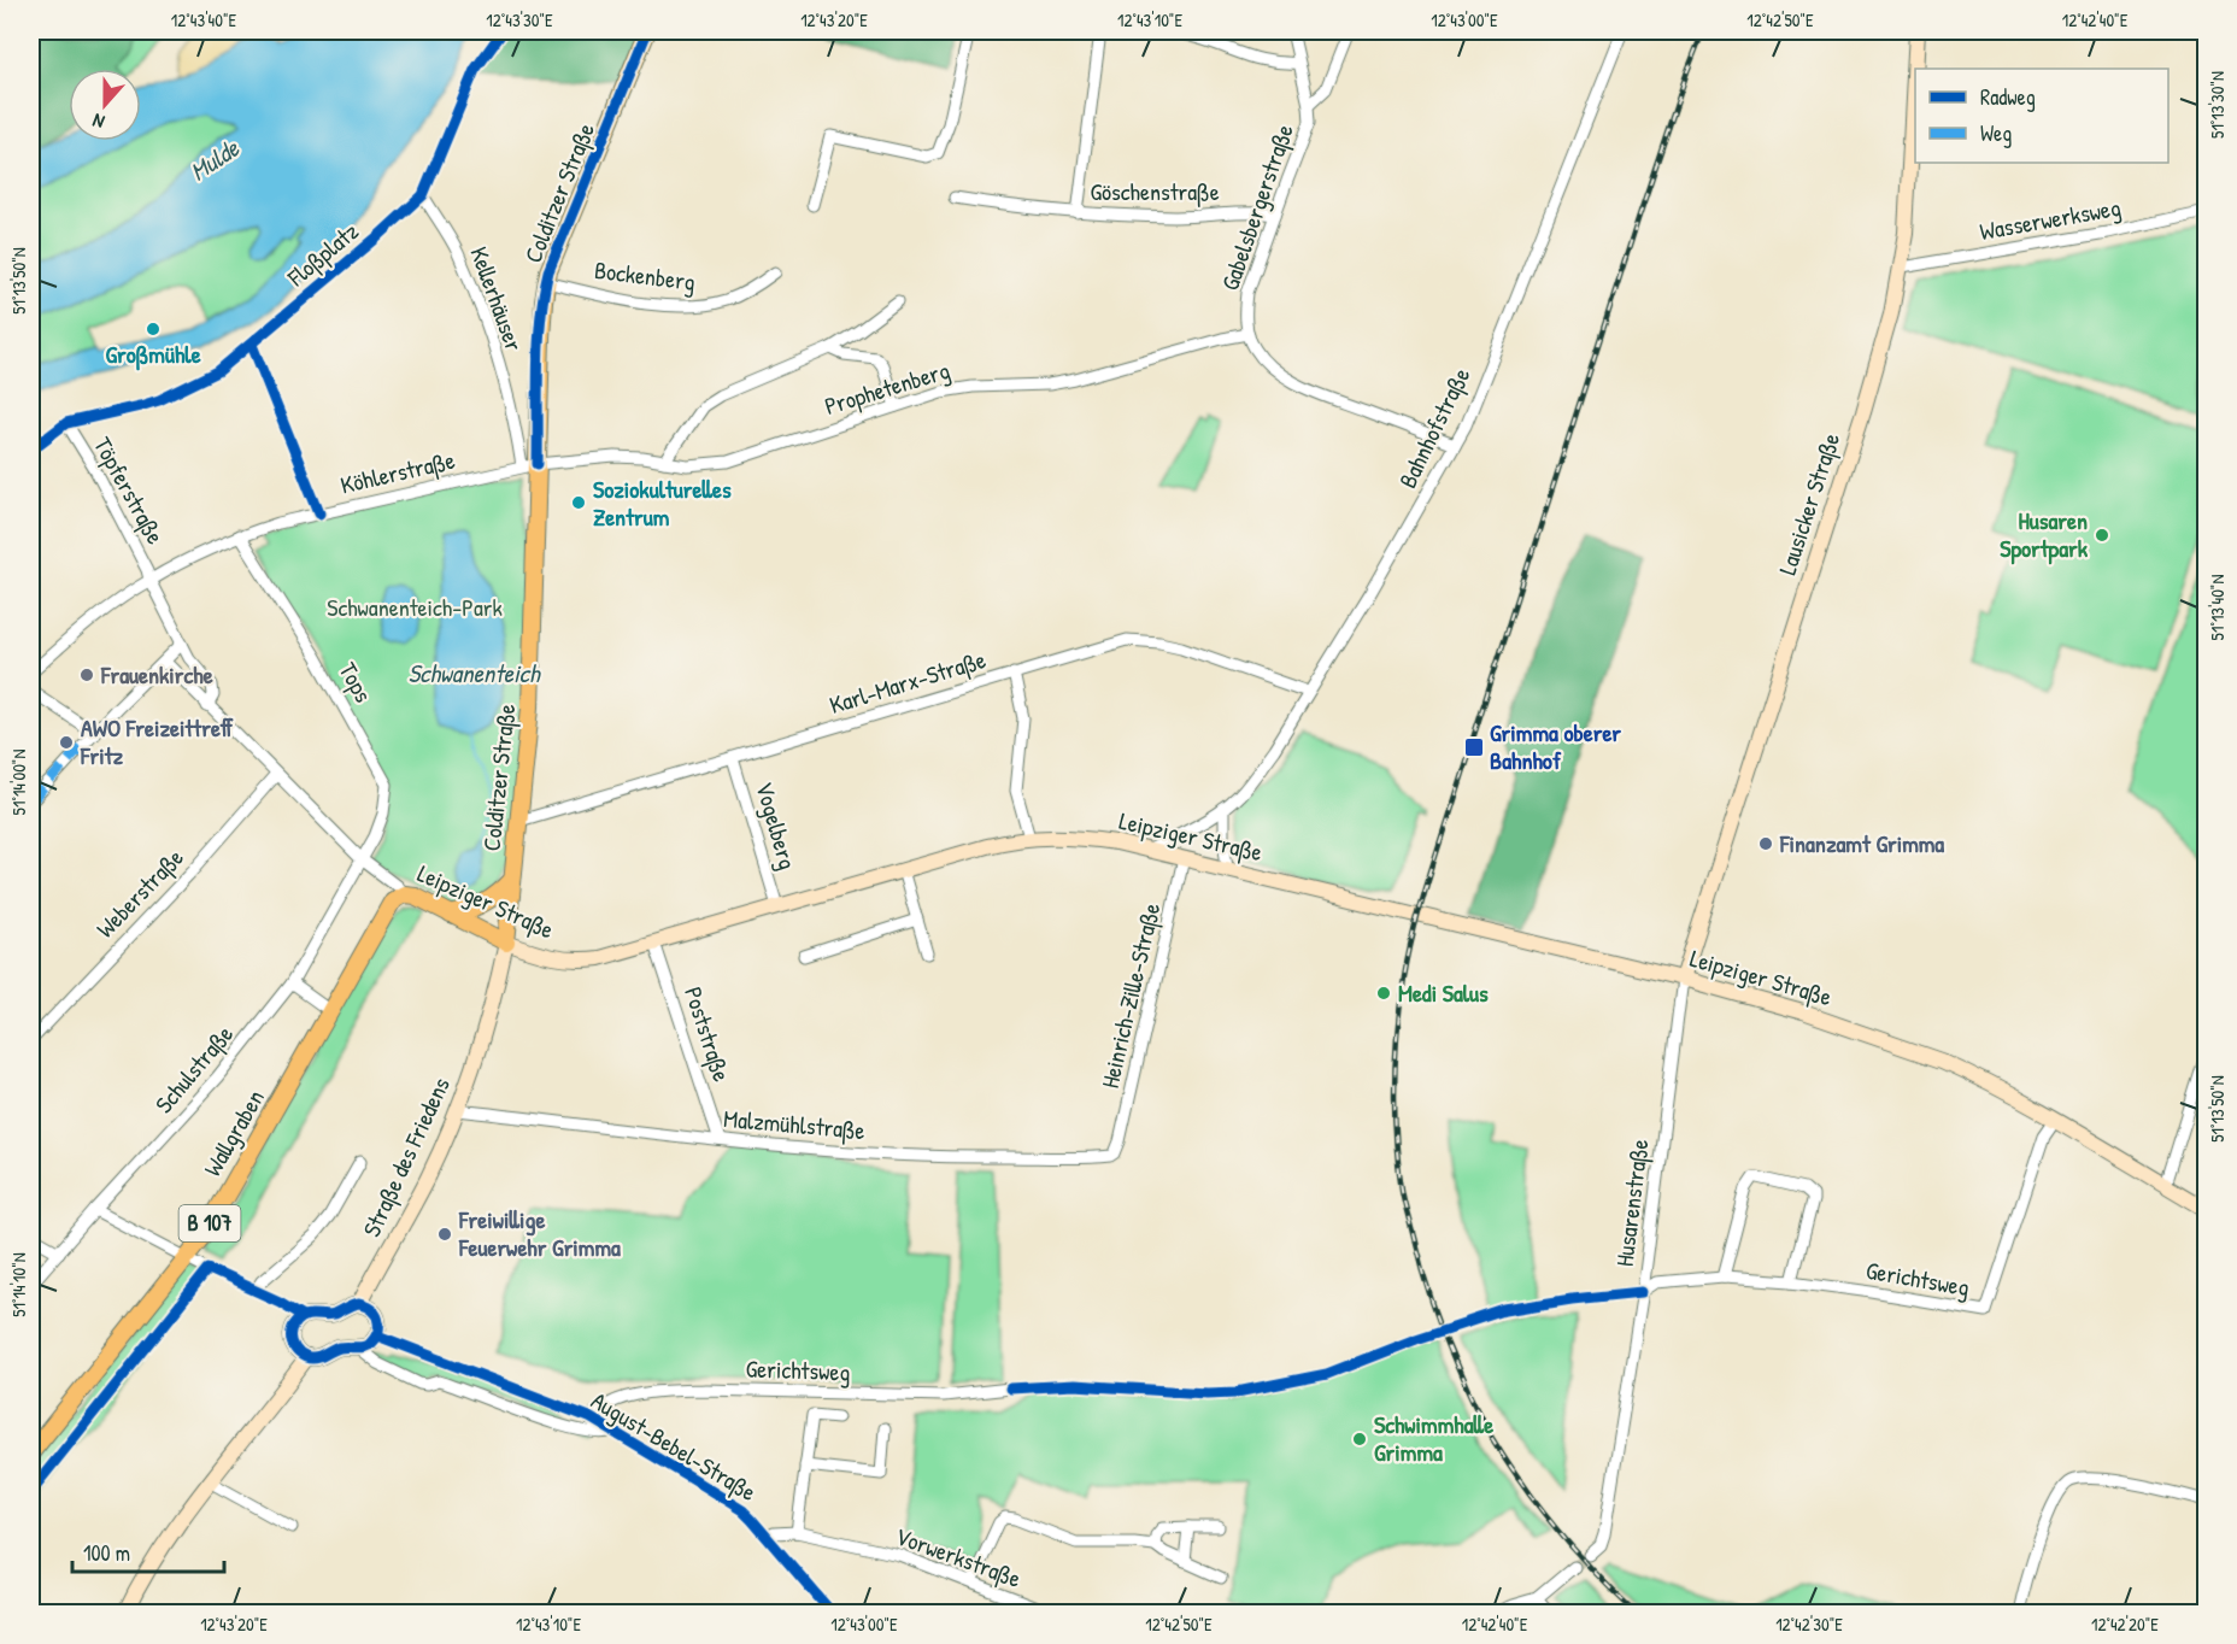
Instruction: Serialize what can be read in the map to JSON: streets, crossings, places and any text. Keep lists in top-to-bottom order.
{
  "streets": {
    "main road": [
      "Colditzer Straße",
      "Lausicker Straße",
      "Leipziger Straße",
      "Wallgraben",
      "Straße des Friedens",
      "B 107"
    ],
    "street": [
      "Göschenstraße",
      "Gabelsbergerstraße",
      "Wasserwerksweg",
      "Floßplatz",
      "Bockenberg",
      "Kellerhäuser",
      "Prophetenberg",
      "Bahnhofstraße",
      "Köhlerstraße",
      "Töpferstraße",
      "Tops",
      "Karl-Marx-Straße",
      "Vogelberg",
      "Weberstraße",
      "Heinrich-Zille-Straße",
      "Poststraße",
      "Schulstraße",
      "Malzmühlstraße",
      "Husarenstraße",
      "Gerichtsweg",
      "August-Bebel-Straße",
      "Vorwerkstraße"
    ]
  },
  "crossings": [
    ["Göschenstraße", "Gabelsbergerstraße"],
    ["Colditzer Straße", "Bockenberg"],
    ["Colditzer Straße", "Kellerhäuser"],
    ["Colditzer Straße", "Prophetenberg"],
    ["Colditzer Straße", "Köhlerstraße"],
    ["Colditzer Straße", "Karl-Marx-Straße"],
    ["Colditzer Straße", "Leipziger Straße"],
    ["Colditzer Straße", "Straße des Friedens"],
    ["Gabelsbergerstraße", "Prophetenberg"],
    ["Wasserwerksweg", "Lausicker Straße"],
    ["Floßplatz", "Kellerhäuser"],
    ["Floßplatz", "Töpferstraße"],
    ["Kellerhäuser", "Prophetenberg"],
    ["Kellerhäuser", "Köhlerstraße"],
    ["Prophetenberg", "Köhlerstraße"],
    ["Bahnhofstraße", "Karl-Marx-Straße"],
    ["Bahnhofstraße", "Leipziger Straße"],
    ["Köhlerstraße", "Töpferstraße"],
    ["Köhlerstraße", "Tops"],
    ["Lausicker Straße", "Leipziger Straße"],
    ["Lausicker Straße", "Husarenstraße"],
    ["Tops", "Leipziger Straße"],
    ["Tops", "Schulstraße"],
    ["Karl-Marx-Straße", "Vogelberg"],
    ["Vogelberg", "Leipziger Straße"],
    ["Leipziger Straße", "Weberstraße"],
    ["Leipziger Straße", "Heinrich-Zille-Straße"],
    ["Leipziger Straße", "Poststraße"],
    ["Leipziger Straße", "Schulstraße"],
    ["Leipziger Straße", "Wallgraben"],
    ["Leipziger Straße", "Straße des Friedens"],
    ["Leipziger Straße", "Husarenstraße"],
    ["Leipziger Straße", "Gerichtsweg"],
    ["Heinrich-Zille-Straße", "Malzmühlstraße"],
    ["Poststraße", "Malzmühlstraße"],
    ["Malzmühlstraße", "Straße des Friedens"],
    ["Husarenstraße", "Gerichtsweg"],
    ["Gerichtsweg", "August-Bebel-Straße"],
    ["August-Bebel-Straße", "Vorwerkstraße"]
  ],
  "water": ["Mulde", "Schwanenteich"],
  "parks": ["Schwanenteich-Park"],
  "places": {
    "other": [
      "Großmühle",
      "Soziokulturelles Zentrum",
      "Husaren Sportpark",
      "Frauenkirche",
      "AWO Freizeittreff Fritz",
      "Finanzamt Grimma",
      "Medi Salus",
      "Freiwillige Feuerwehr Grimma",
      "Schwimmhalle Grimma"
    ],
    "transit": ["Grimma oberer Bahnhof"]
  },
  "legend": ["Radweg", "Weg"],
  "scale_bar": "100 m",
  "north": "bottom",
  "coordinates": [
    "12°43'40\"E",
    "12°43'30\"E",
    "12°43'20\"E",
    "12°43'10\"E",
    "12°43'00\"E",
    "12°42'50\"E",
    "12°42'40\"E",
    "51°13'30\"N",
    "51°13'50\"N",
    "51°13'40\"N",
    "51°14'00\"N",
    "51°14'10\"N",
    "12°42'30\"E",
    "12°42'20\"E"
  ]
}
